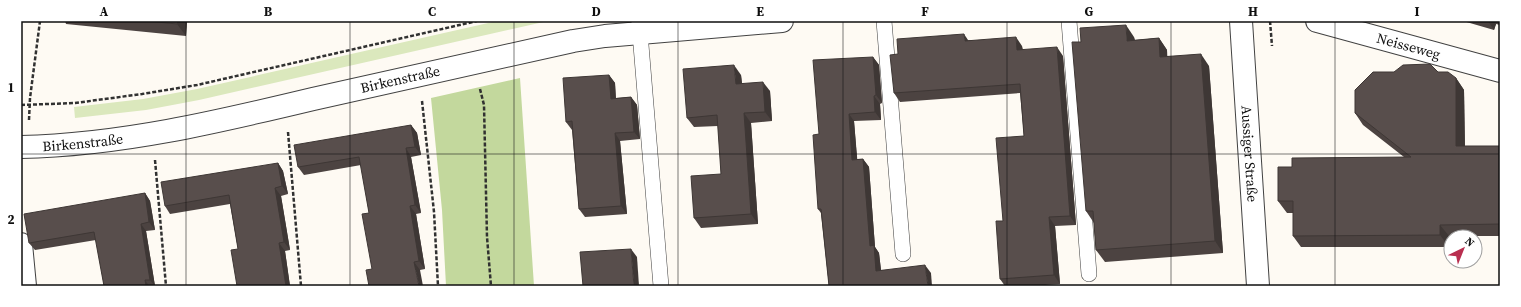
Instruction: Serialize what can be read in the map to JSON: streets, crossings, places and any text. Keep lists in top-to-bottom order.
{
  "streets": {
    "street": ["Neisseweg", "Birkenstraße", "Aussiger Straße"]
  },
  "north": "top right",
  "grid": {
    "columns": [
      "A",
      "B",
      "C",
      "D",
      "E",
      "F",
      "G",
      "H",
      "I"
    ],
    "rows": ["1", "2"]
  }
}
